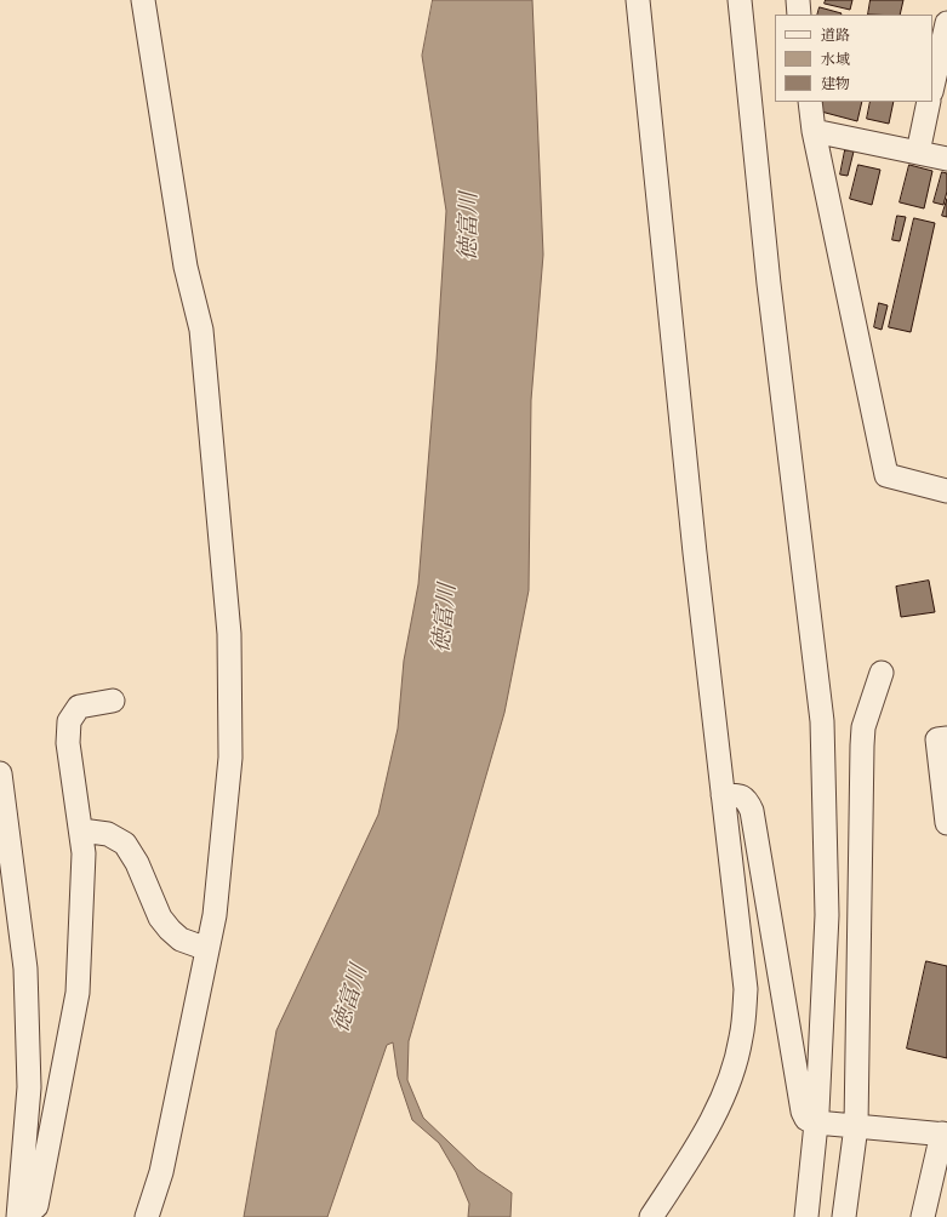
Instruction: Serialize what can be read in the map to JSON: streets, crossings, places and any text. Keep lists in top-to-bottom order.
{
  "water": ["徳富川"],
  "legend": ["道路", "水域", "建物"]
}
